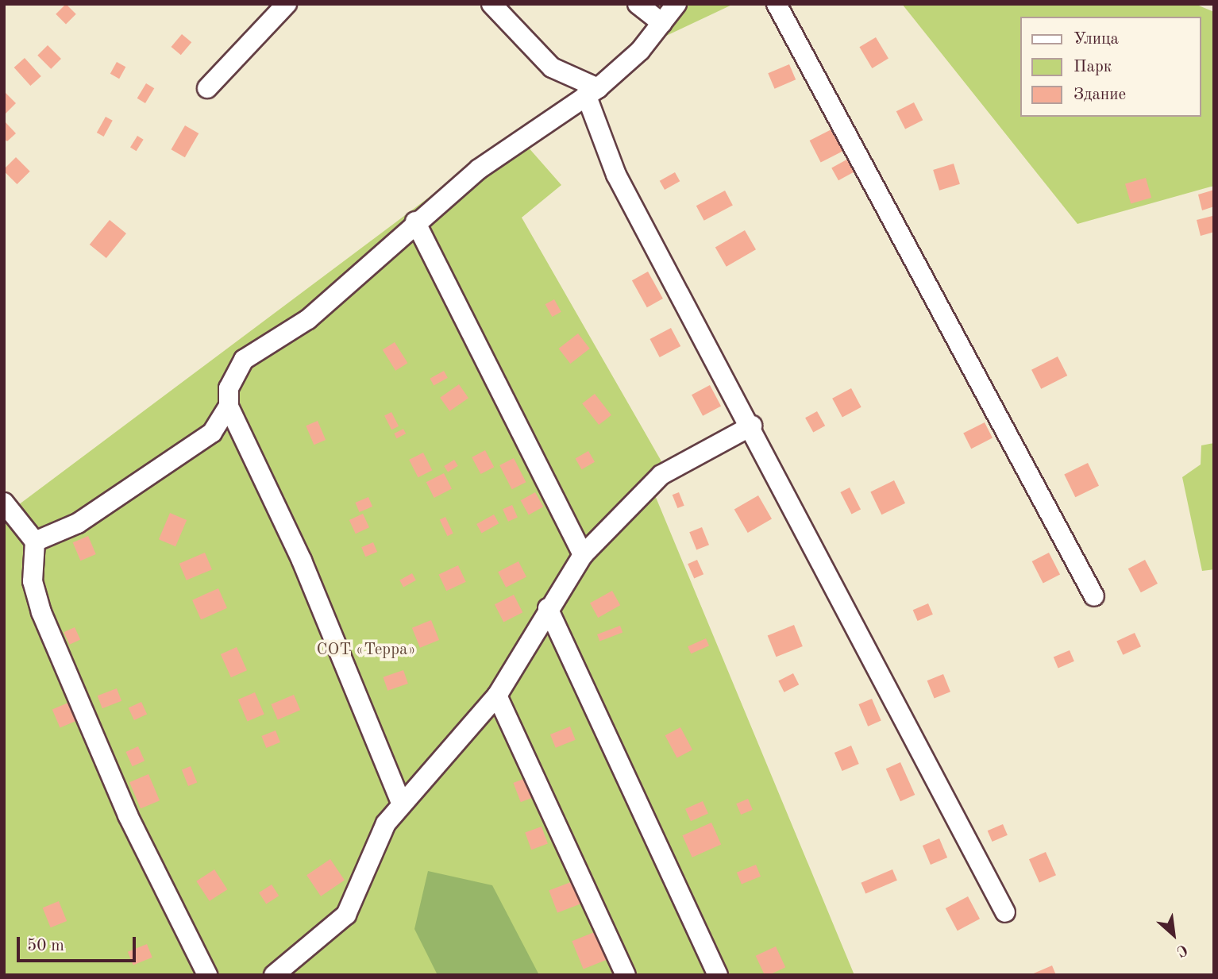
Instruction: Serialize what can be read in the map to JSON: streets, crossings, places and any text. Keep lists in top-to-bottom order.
{
  "parks": ["СОТ «Терра»"],
  "legend": ["Улица", "Парк", "Здание"],
  "scale_bar": "50 m",
  "north": "bottom right"
}
